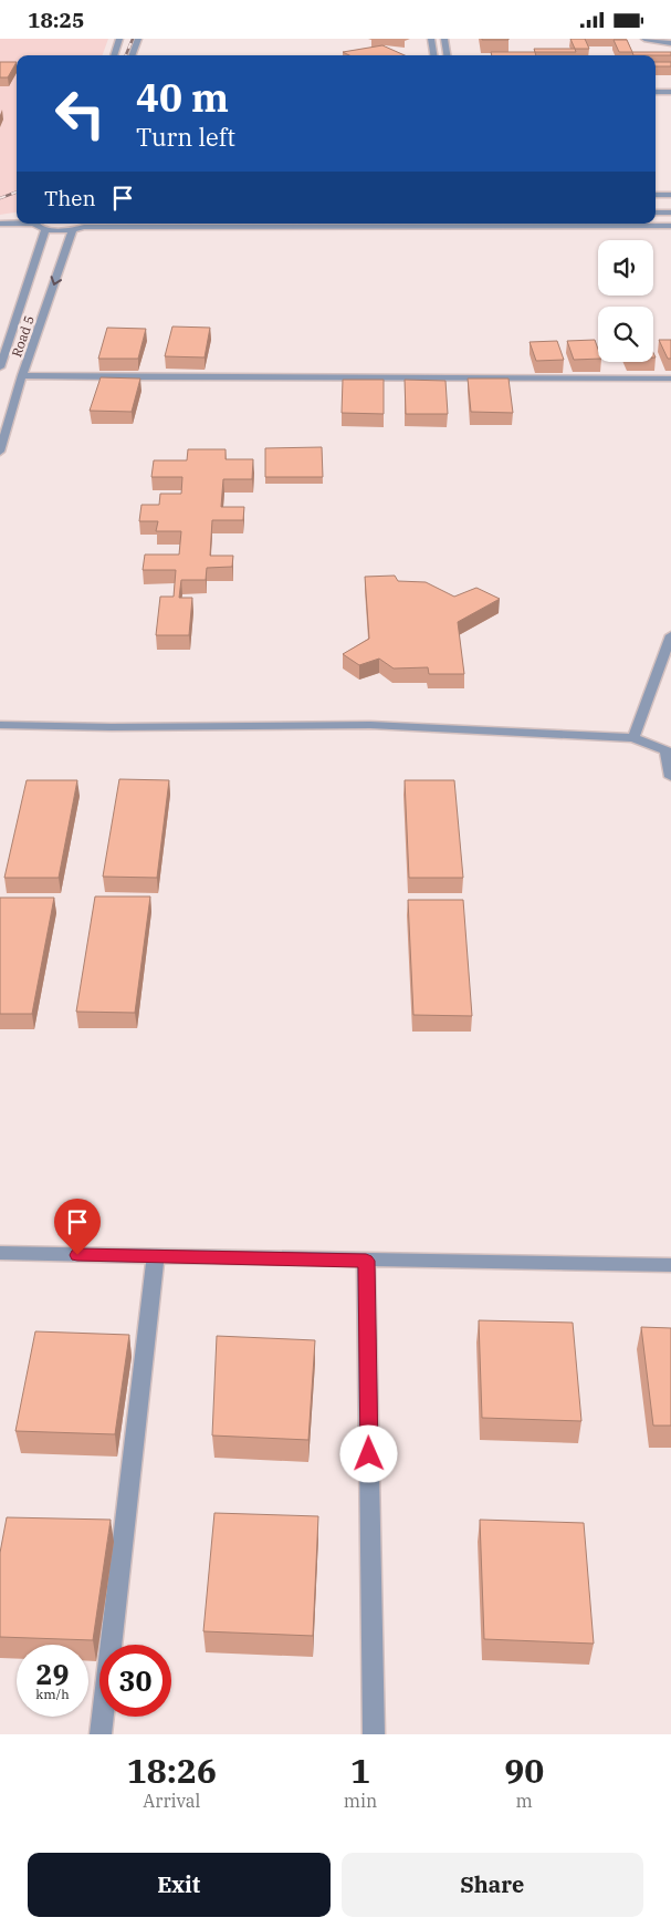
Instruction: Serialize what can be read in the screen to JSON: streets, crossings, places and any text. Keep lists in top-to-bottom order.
{
  "streets": {
    "street": ["Road 5"]
  },
  "page": {
    "status": "18:25",
    "turn": ["40 m", "Turn left"],
    "then": "Then",
    "speed": "29 km/h",
    "limit": "30",
    "eta": [
      "18:26",
      "Arrival",
      "1",
      "min",
      "90",
      "m"
    ],
    "buttons": ["Exit", "Share"]
  }
}
